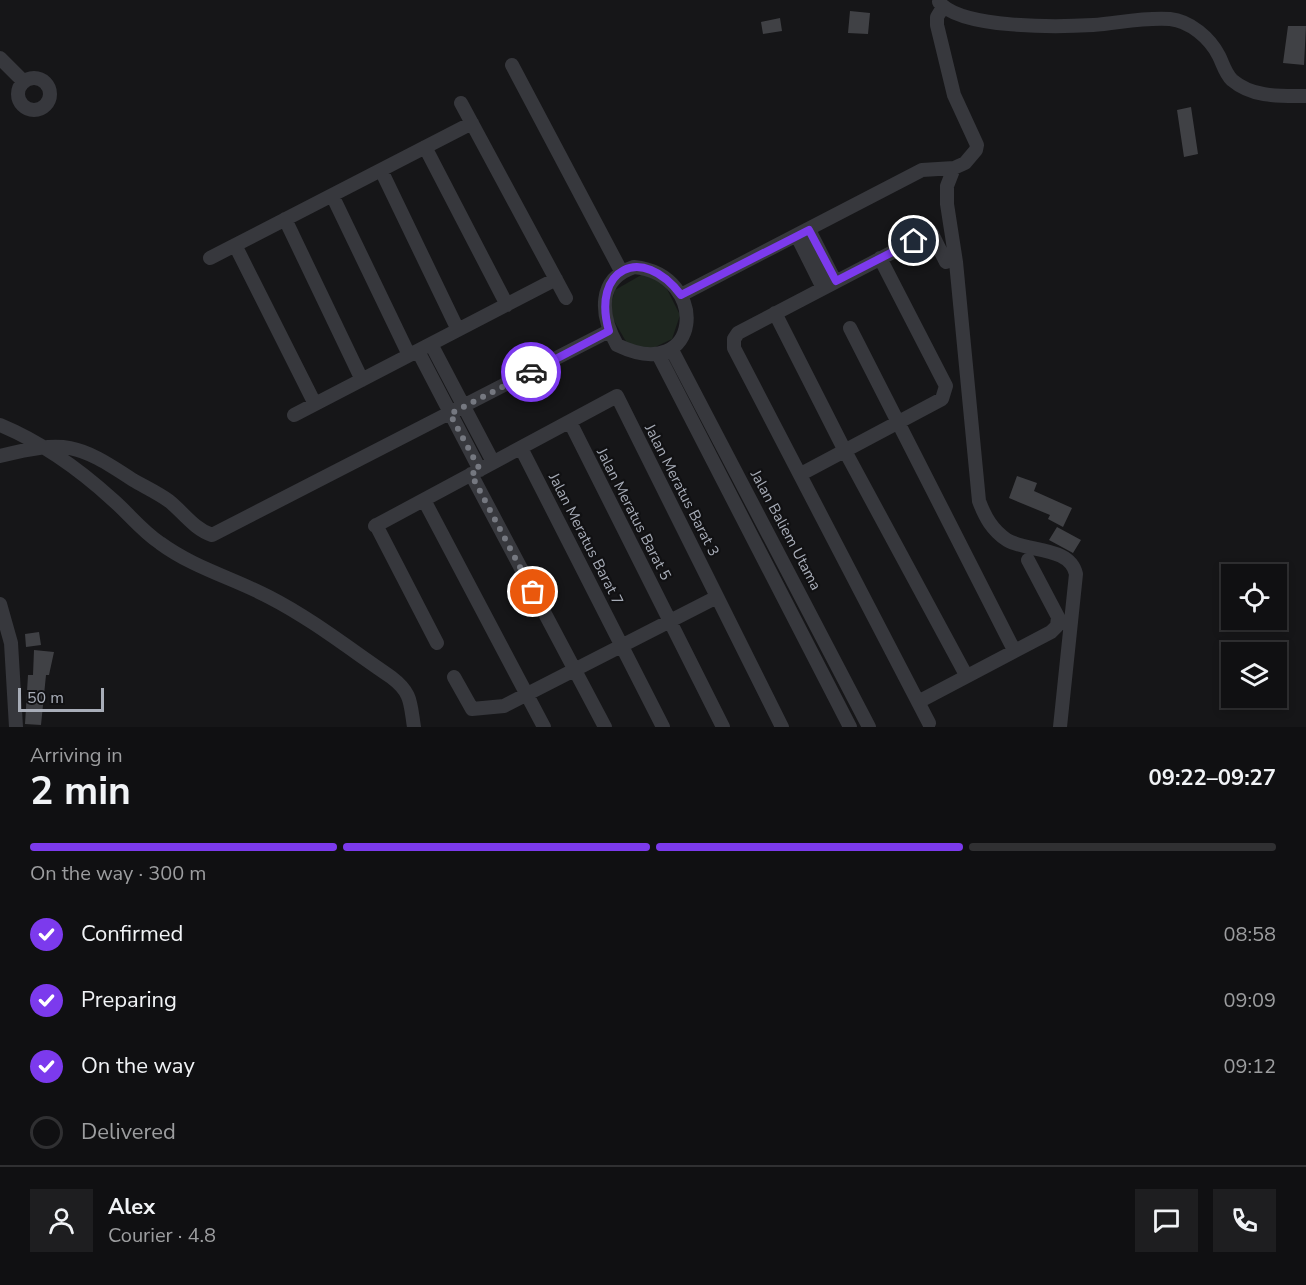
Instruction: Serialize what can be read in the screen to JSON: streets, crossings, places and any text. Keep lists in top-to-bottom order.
{
  "streets": {
    "street": [
      "Jalan Meratus Barat 3",
      "Jalan Meratus Barat 5",
      "Jalan Baliem Utama",
      "Jalan Meratus Barat 7"
    ]
  },
  "crossings": [
    ["Jalan Meratus Barat 3", "Jalan Meratus Barat 5"]
  ],
  "scale_bar": "50 m",
  "page": {
    "scale": "50 m",
    "heading": ["2 min", "Arriving in", "09:22–09:27"],
    "panel": ["Alex", "Courier · 4.8"],
    "bar": "On the way · 300 m",
    "list": [
      ["Confirmed", "08:58"],
      ["Preparing", "09:09"],
      ["On the way", "09:12"],
      "Delivered"
    ]
  }
}
